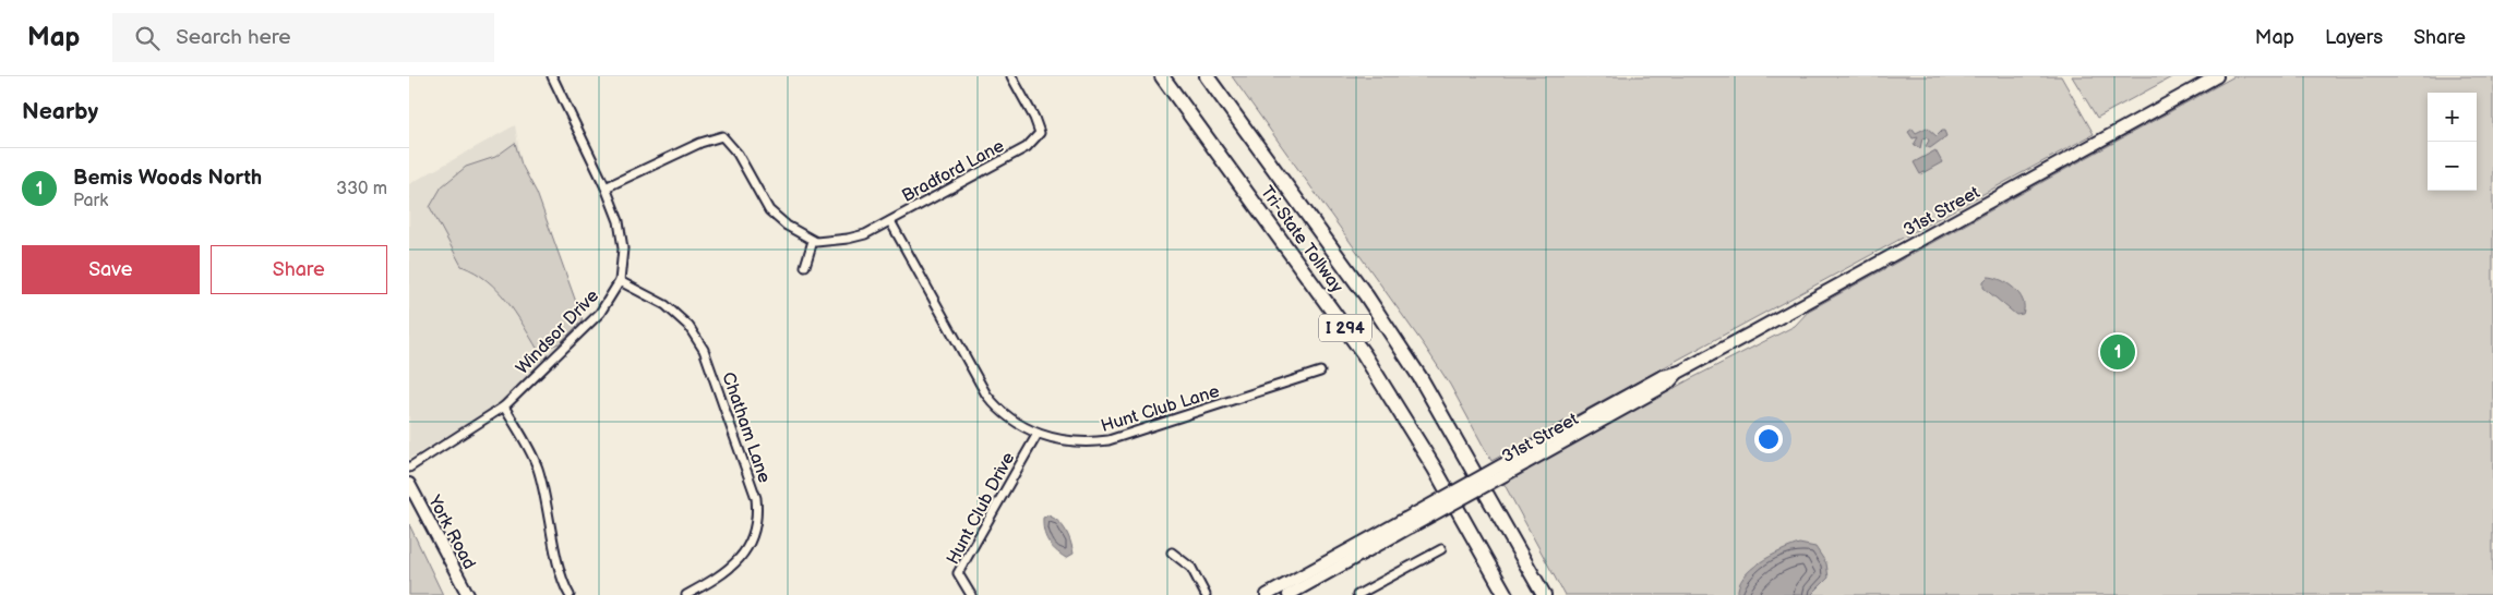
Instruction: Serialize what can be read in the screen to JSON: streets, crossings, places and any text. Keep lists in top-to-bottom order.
{
  "streets": {
    "highway": ["Tri-State Tollway", "I 294"],
    "main road": ["31st Street", "York Road"],
    "street": [
      "Bradford Lane",
      "Windsor Drive",
      "Hunt Club Lane",
      "Chatham Lane",
      "Hunt Club Drive"
    ]
  },
  "crossings": [
    ["Bradford Lane", "Hunt Club Lane"],
    ["Windsor Drive", "Chatham Lane"],
    ["Hunt Club Lane", "Hunt Club Drive"]
  ],
  "page": {
    "header": "Map",
    "search": "Search here",
    "nav": ["Map", "Layers", "Share"],
    "heading": "Nearby",
    "map_buttons": ["+", "−"],
    "list": [
      {
        "mark": "1",
        "name": "Bemis Woods North",
        "note": "Park",
        "value": "330 m"
      }
    ],
    "buttons": ["Save", "Share"],
    "pins": "1"
  }
}
